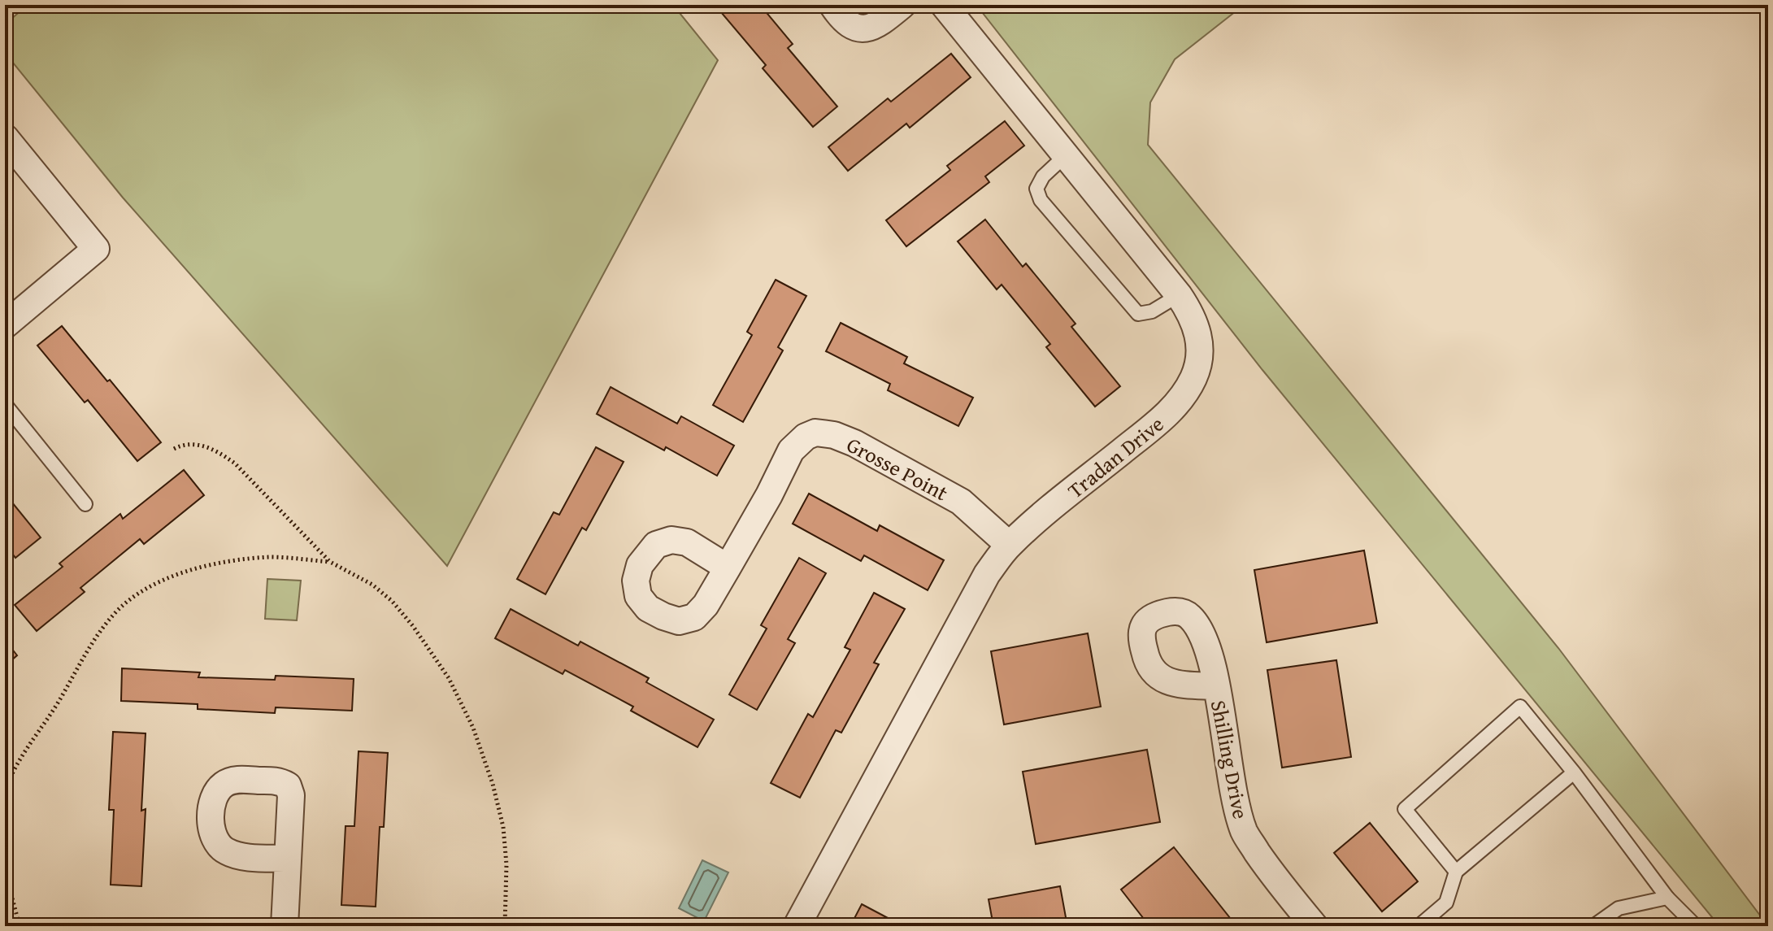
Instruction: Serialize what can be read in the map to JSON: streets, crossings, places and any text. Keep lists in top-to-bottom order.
{
  "streets": {
    "street": ["Tradan Drive", "Grosse Point", "Shilling Drive"]
  },
  "crossings": [
    ["Tradan Drive", "Grosse Point"]
  ]
}
